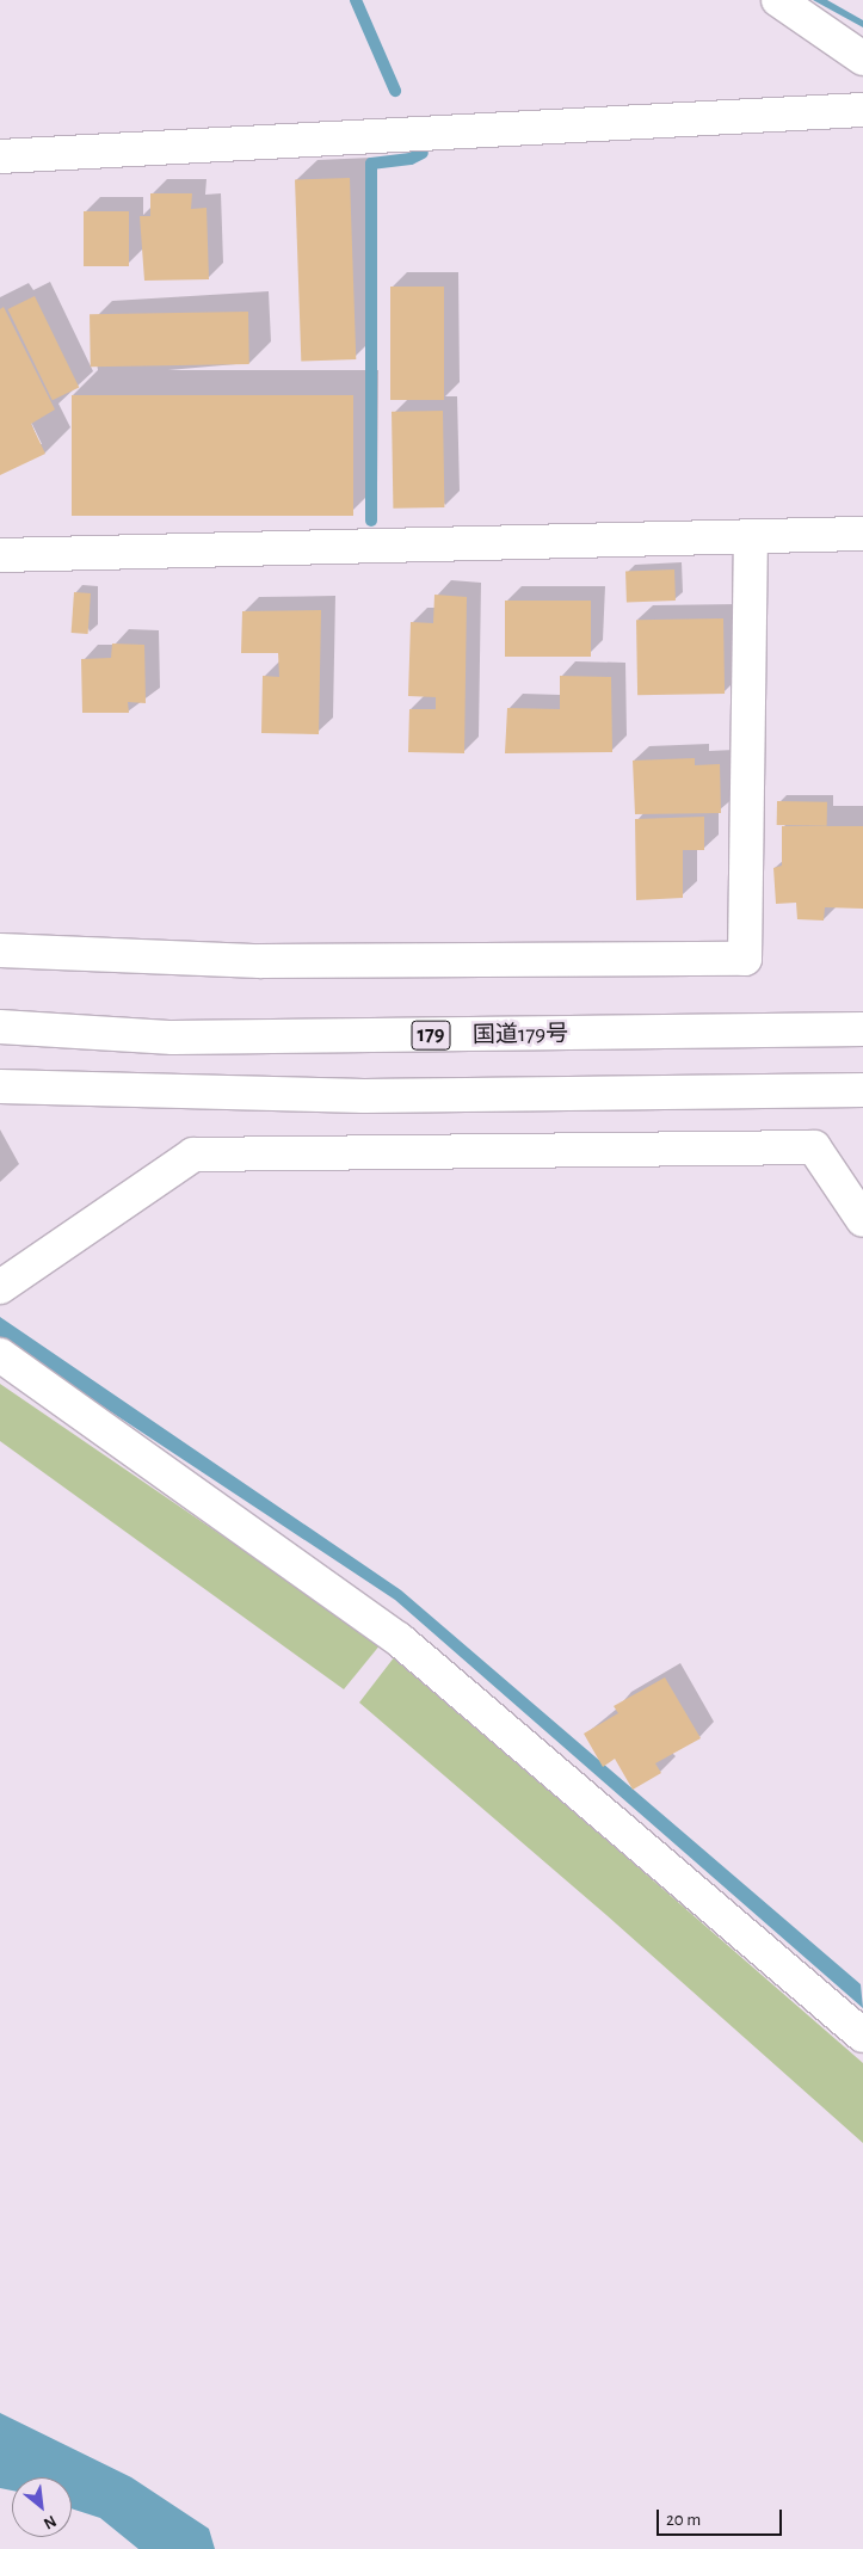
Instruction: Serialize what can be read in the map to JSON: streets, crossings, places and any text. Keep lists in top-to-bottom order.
{
  "streets": {
    "main road": ["179", "国道179号"]
  },
  "scale_bar": "20 m",
  "north": "bottom right"
}
